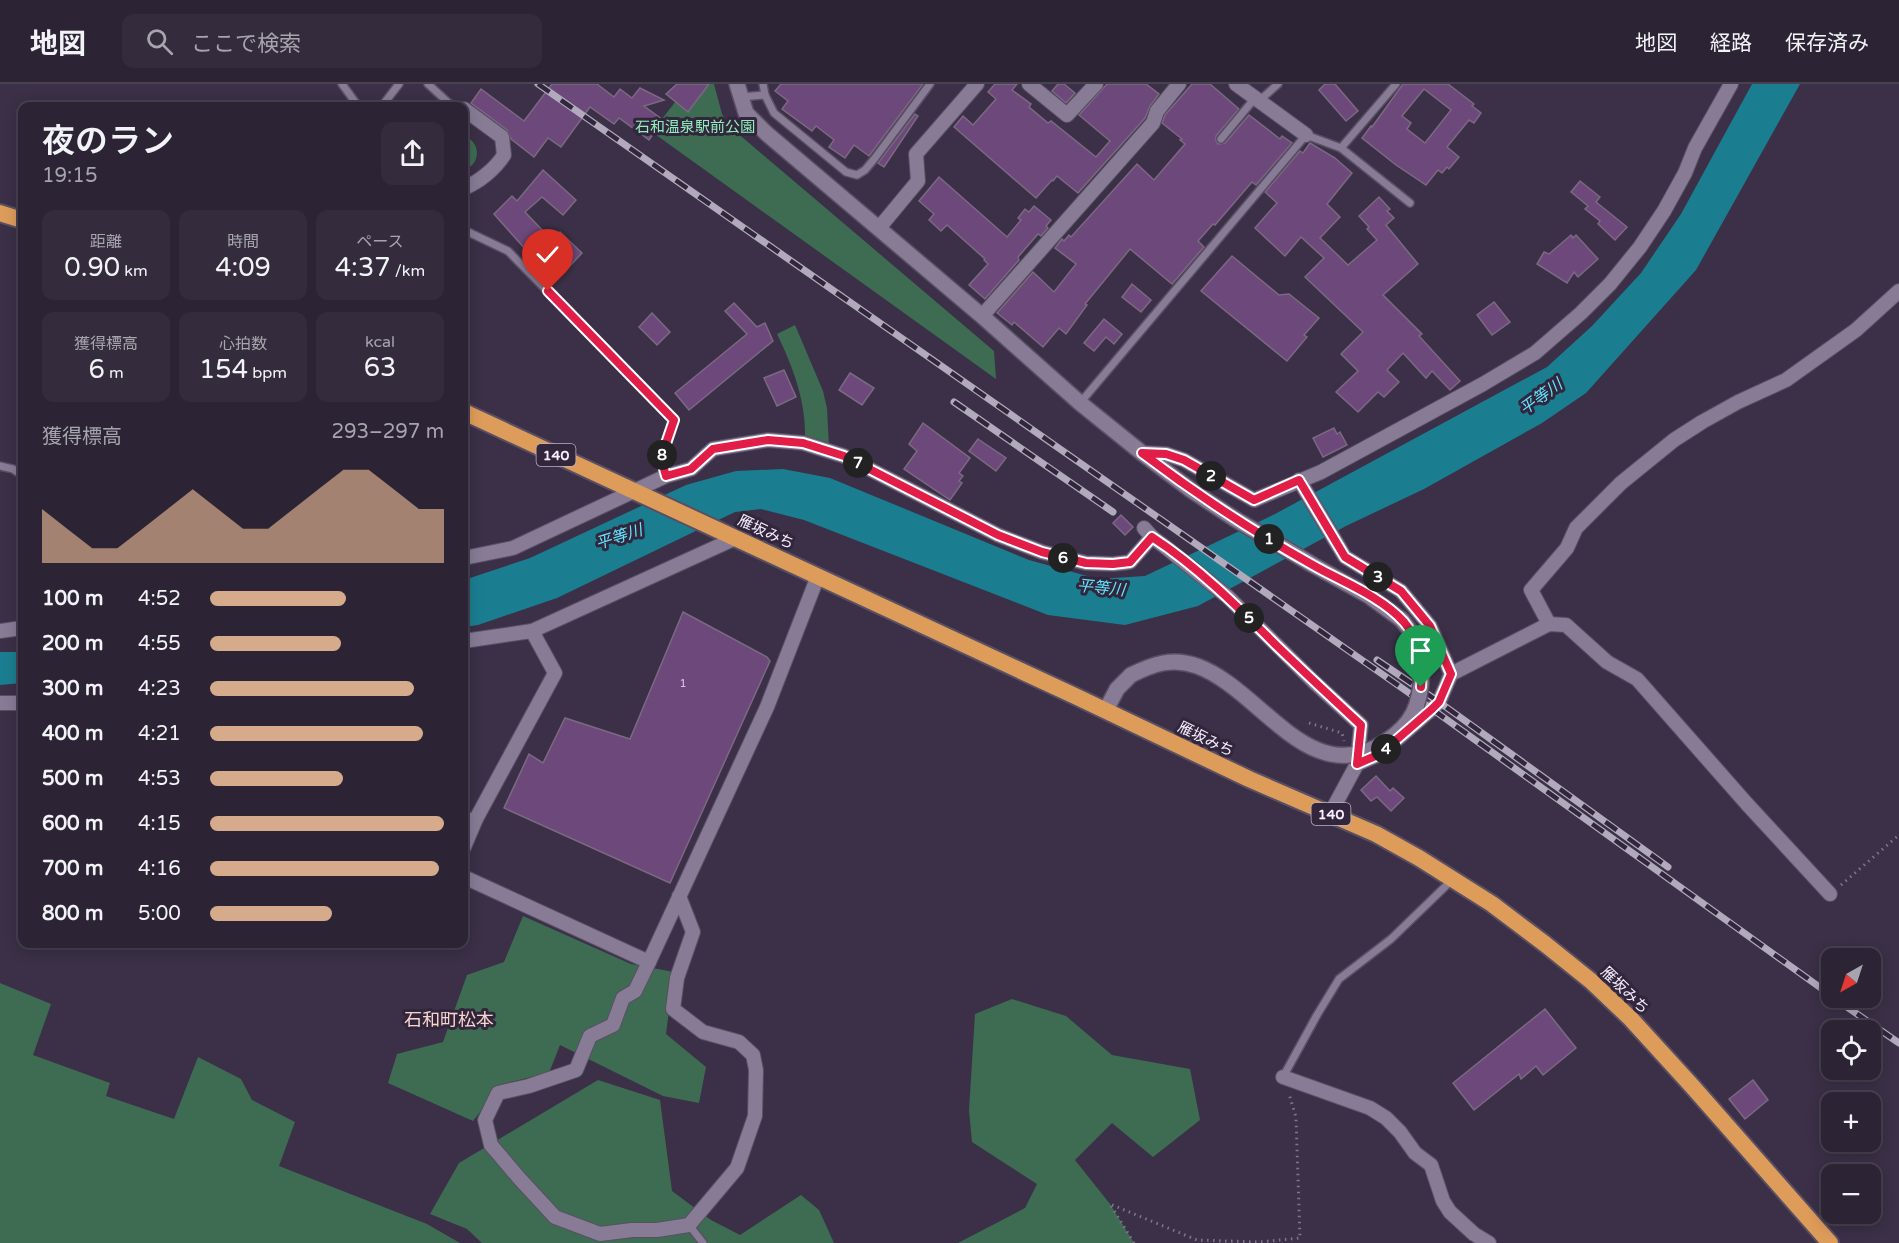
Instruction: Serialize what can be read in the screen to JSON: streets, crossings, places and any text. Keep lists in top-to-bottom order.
{
  "streets": {
    "highway": ["140", "雁坂みち"]
  },
  "districts": ["石和町松本"],
  "water": ["平等川"],
  "parks": ["石和温泉駅前公園"],
  "house_numbers": ["1"],
  "north": "bottom left",
  "page": {
    "header": "地図",
    "search": "ここで検索",
    "nav": ["地図", "経路", "保存済み"],
    "heading": ["夜のラン", "19:15"],
    "stats": [
      ["距離", "0.90 km"],
      ["時間", "4:09"],
      ["ペース", "4:37 /km"],
      ["獲得標高", "6 m"],
      ["心拍数", "154 bpm"],
      ["kcal", "63"]
    ],
    "chart": ["獲得標高", "293–297 m"],
    "pins": [
      "8",
      "7",
      "2",
      "1",
      "6",
      "3",
      "5",
      "4"
    ],
    "list": [
      {
        "name": "100 m",
        "note": "4:52"
      },
      {
        "name": "200 m",
        "note": "4:55"
      },
      {
        "name": "300 m",
        "note": "4:23"
      },
      {
        "name": "400 m",
        "note": "4:21"
      },
      {
        "name": "500 m",
        "note": "4:53"
      },
      {
        "name": "600 m",
        "note": "4:15"
      },
      {
        "name": "700 m",
        "note": "4:16"
      },
      {
        "name": "800 m",
        "note": "5:00"
      }
    ],
    "map_buttons": ["+", "−"]
  }
}
